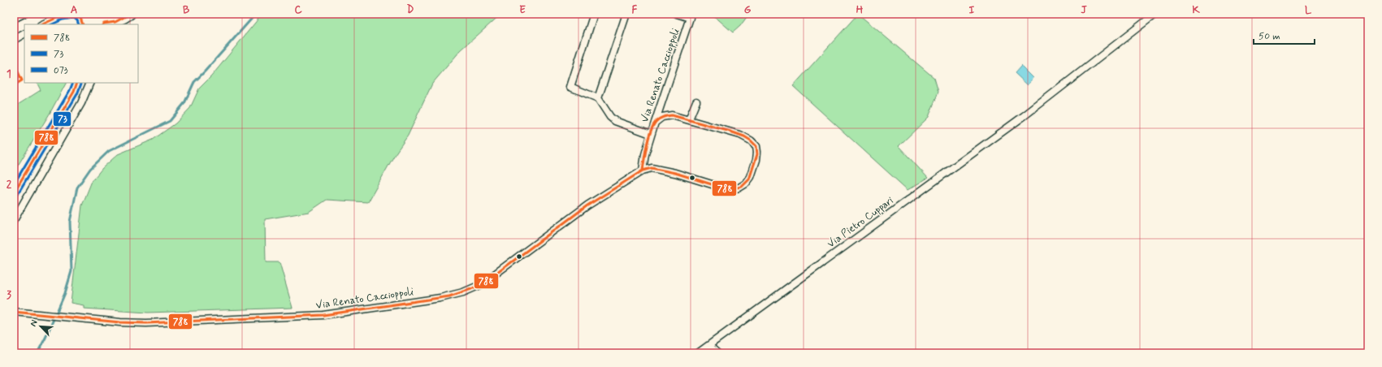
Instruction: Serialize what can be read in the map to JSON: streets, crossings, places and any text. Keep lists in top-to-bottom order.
{
  "streets": {
    "street": ["Via Renato Caccioppoli", "Via Pietro Cuppari"]
  },
  "lines": ["transit line 788", "transit line 73", "transit line 073"],
  "legend": ["788", "73", "073"],
  "scale_bar": "50 m",
  "north": "top left",
  "grid": {
    "columns": [
      "A",
      "B",
      "C",
      "D",
      "E",
      "F",
      "G",
      "H",
      "I",
      "J",
      "K",
      "L"
    ],
    "rows": ["1", "2", "3"]
  }
}
